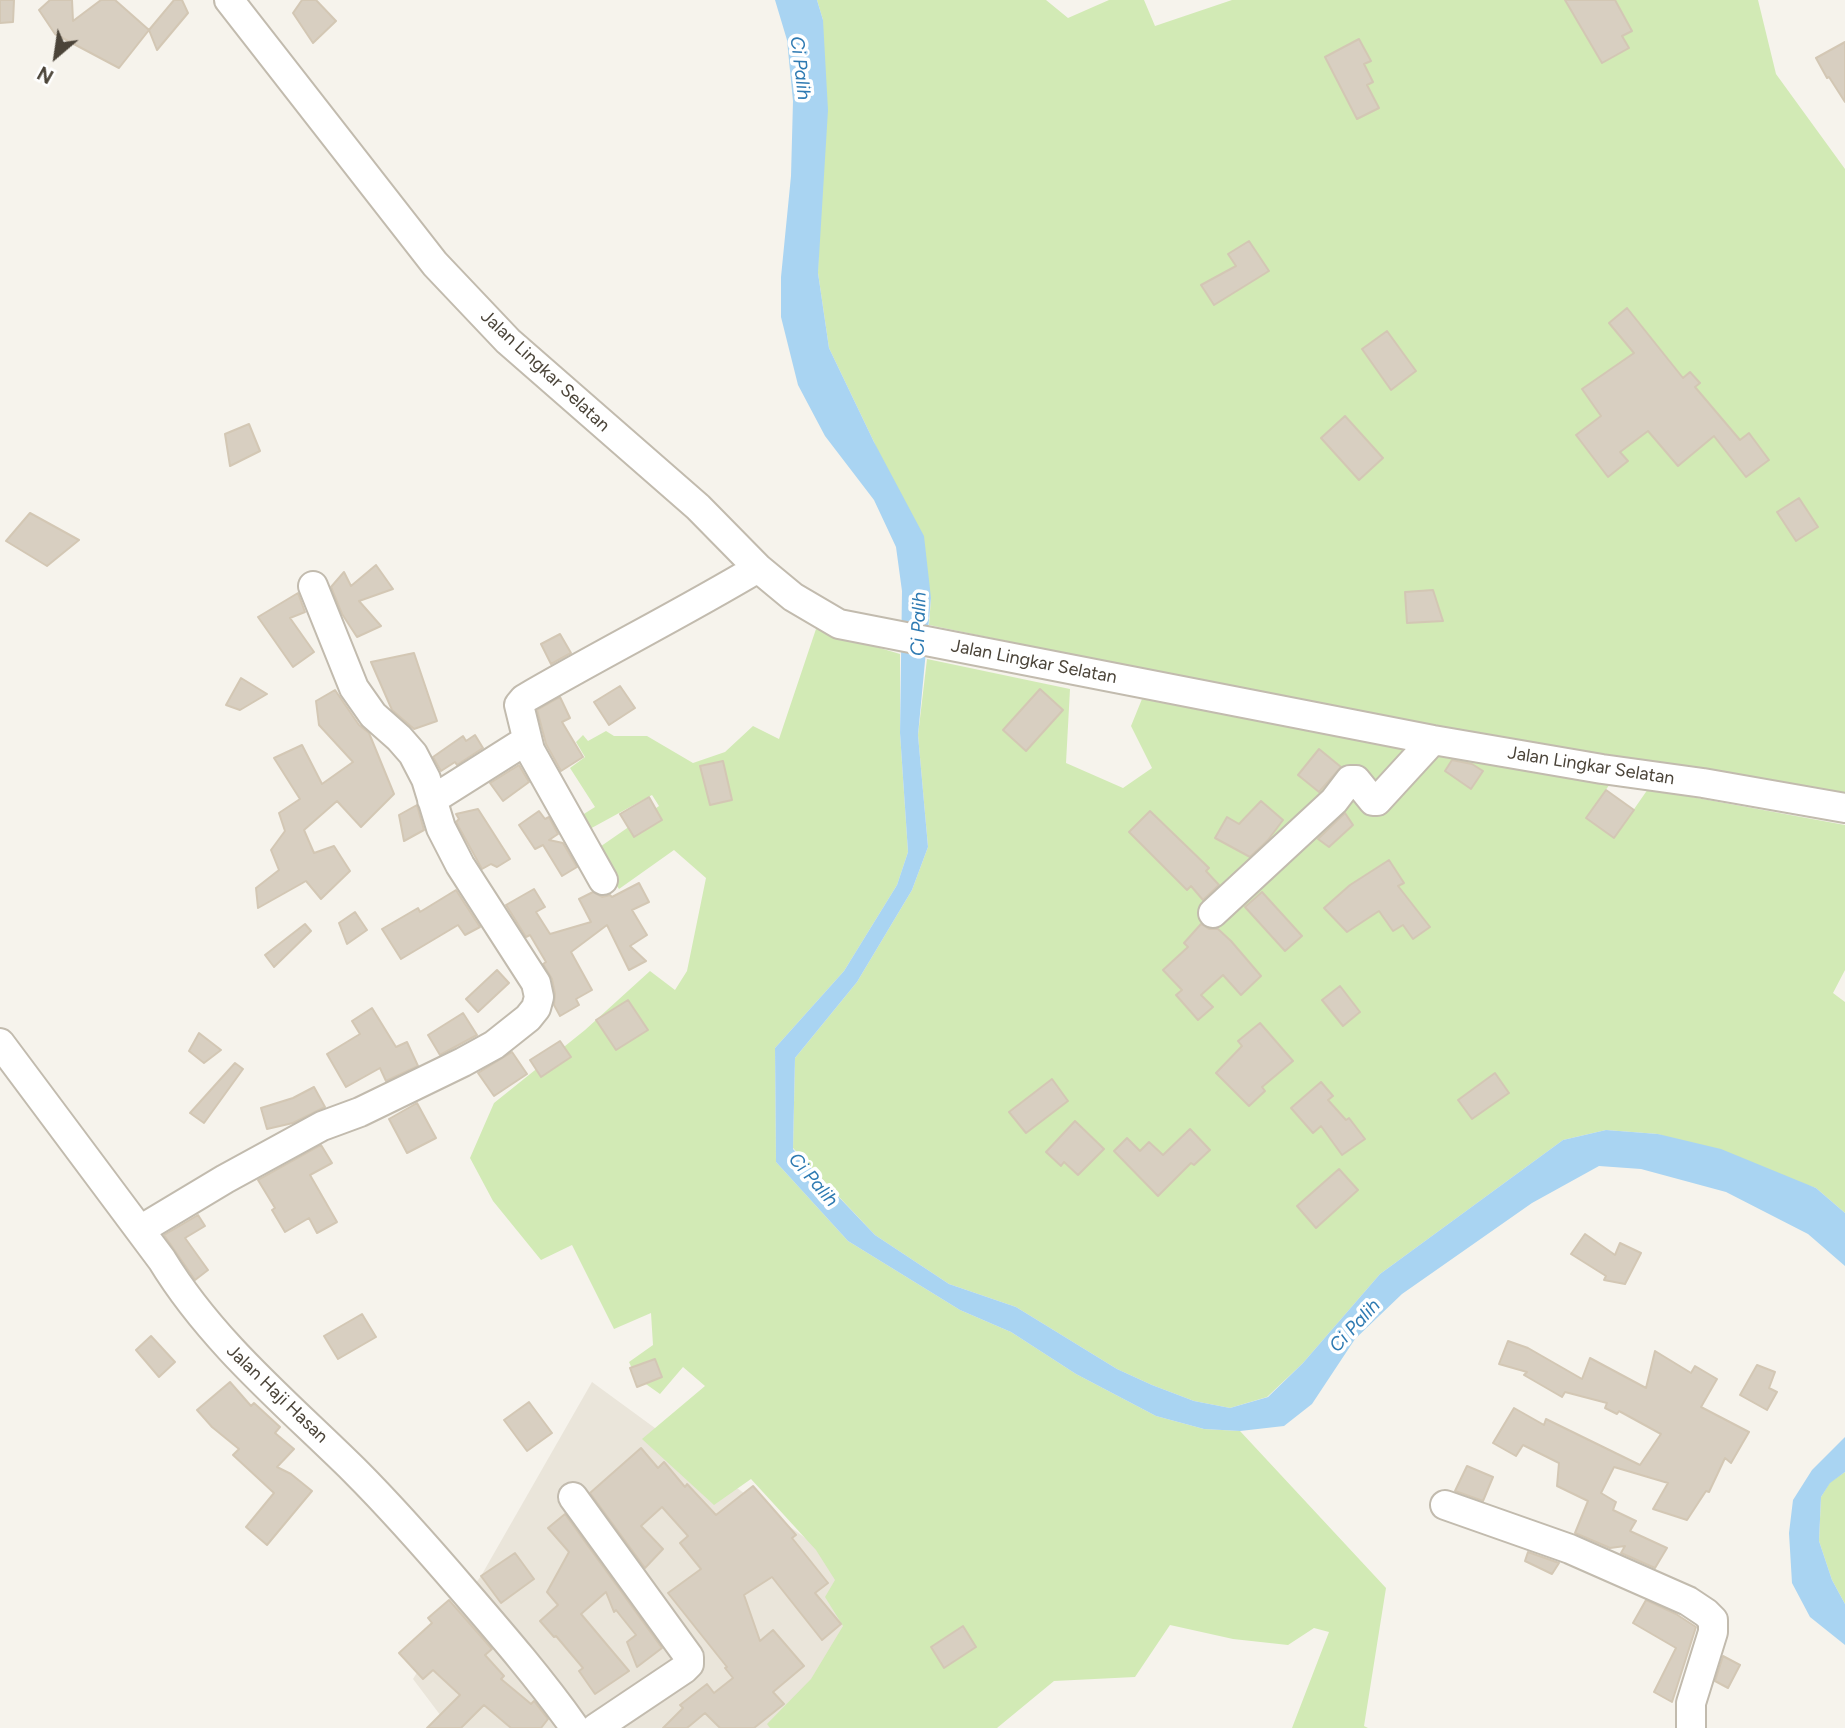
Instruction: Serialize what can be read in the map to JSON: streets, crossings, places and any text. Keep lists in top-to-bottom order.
{
  "streets": {
    "street": ["Jalan Lingkar Selatan", "Jalan Haji Hasan"]
  },
  "water": ["Ci Palih"],
  "north": "bottom left"
}
